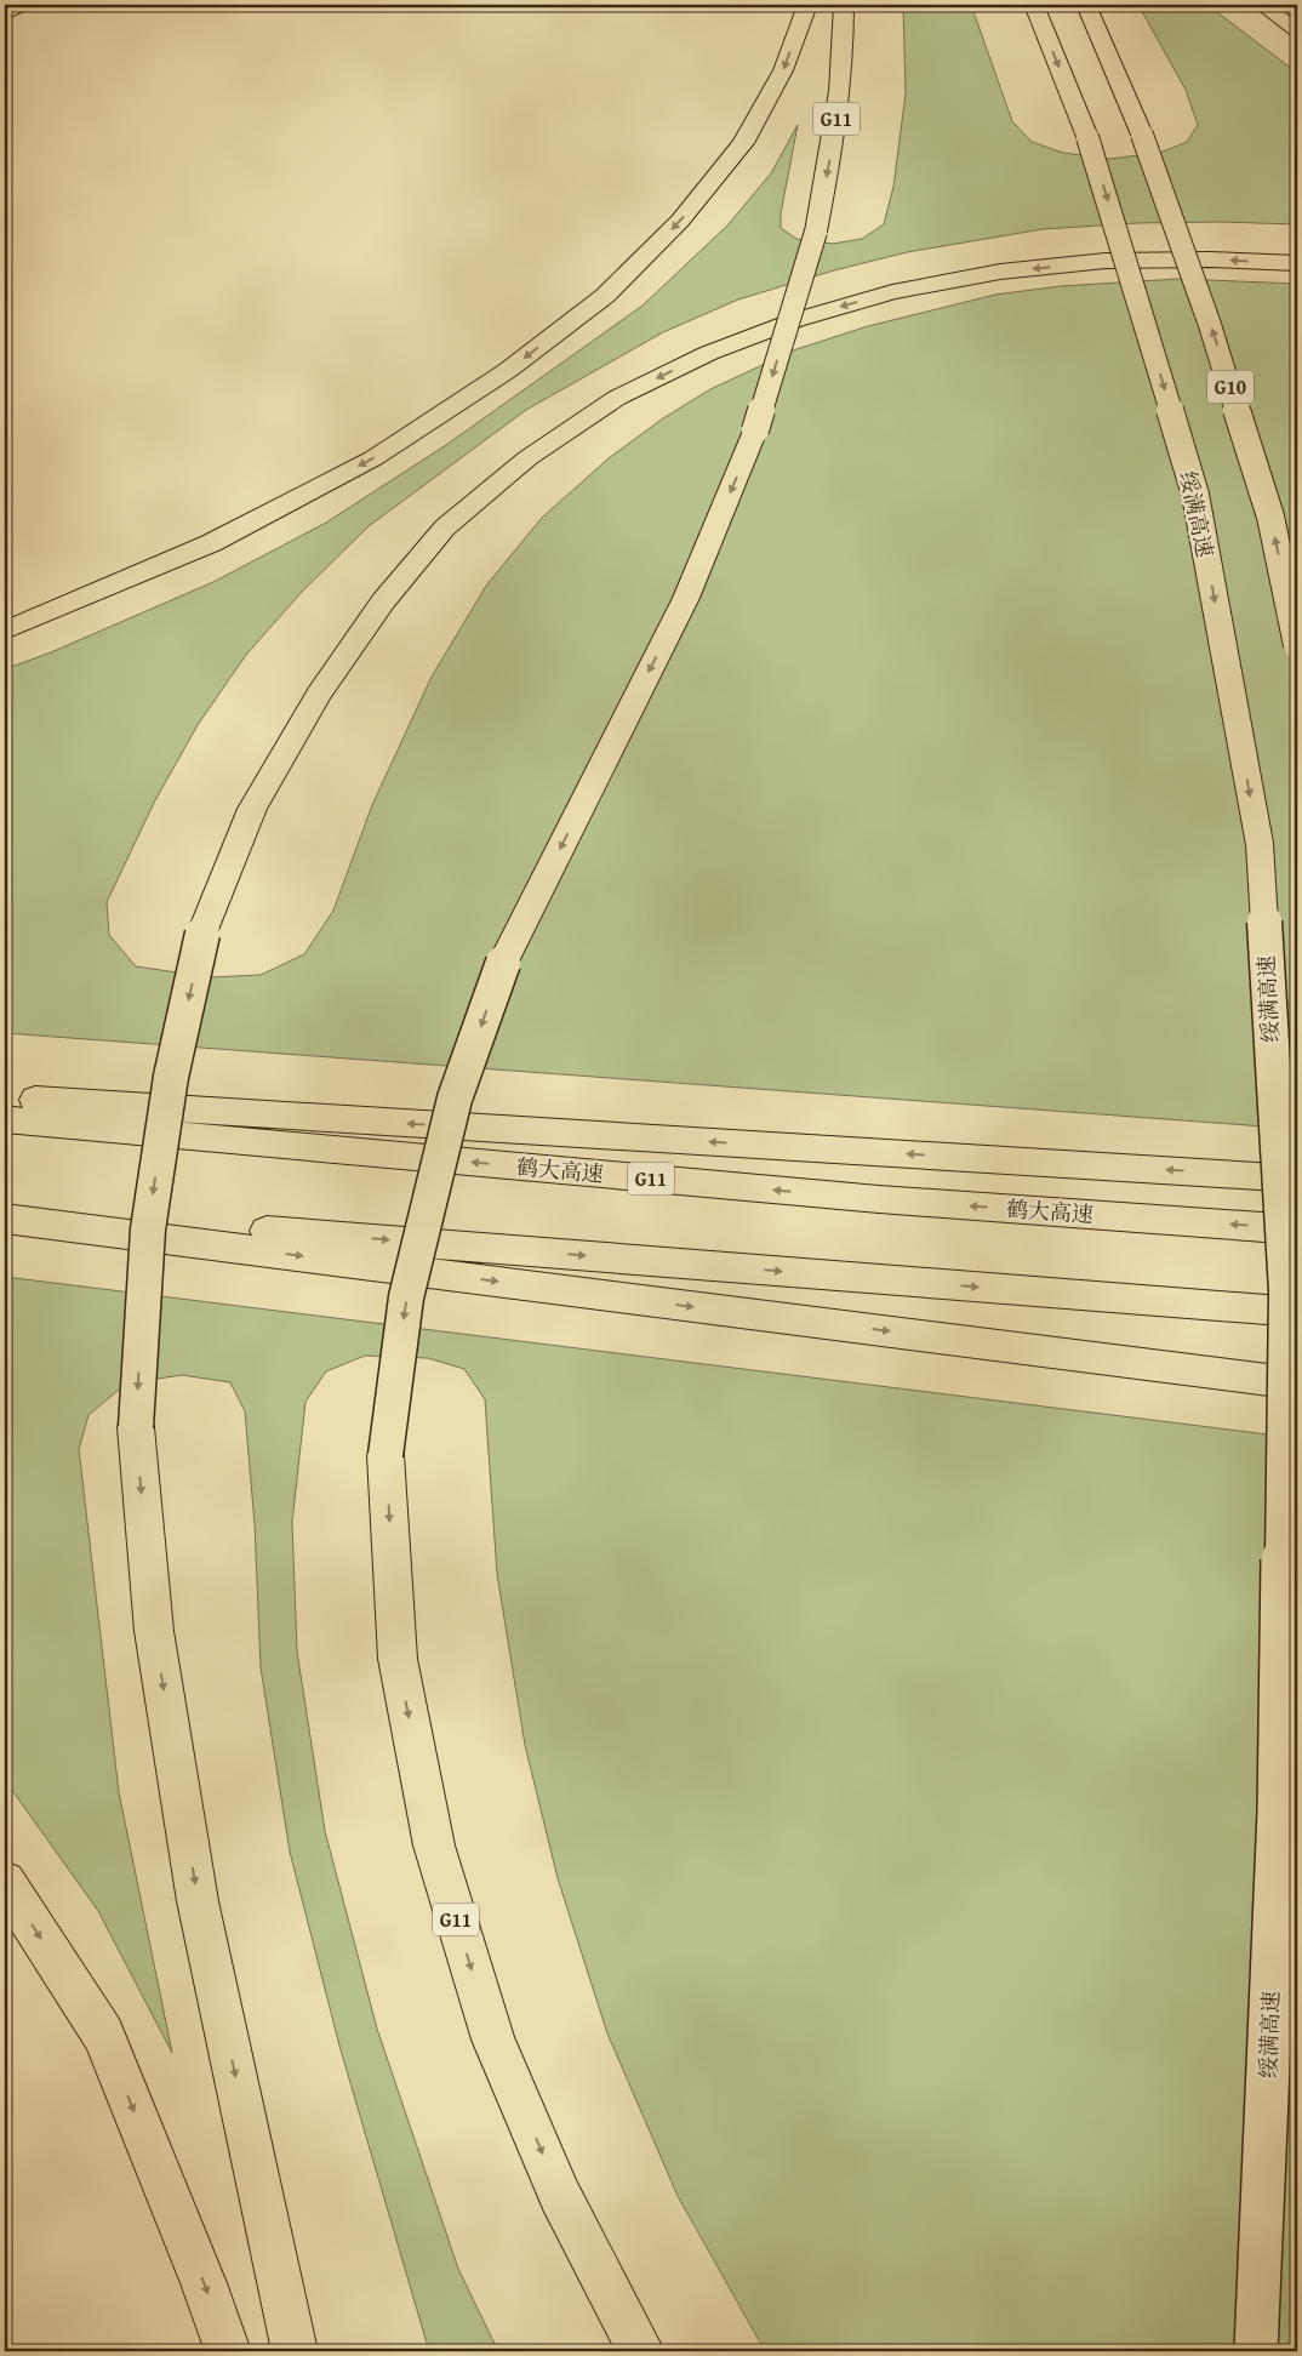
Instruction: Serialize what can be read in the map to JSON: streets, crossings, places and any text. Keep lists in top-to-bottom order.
{
  "streets": {
    "highway": [
      "G11",
      "G10",
      "绥满高速",
      "鹤大高速"
    ]
  }
}
